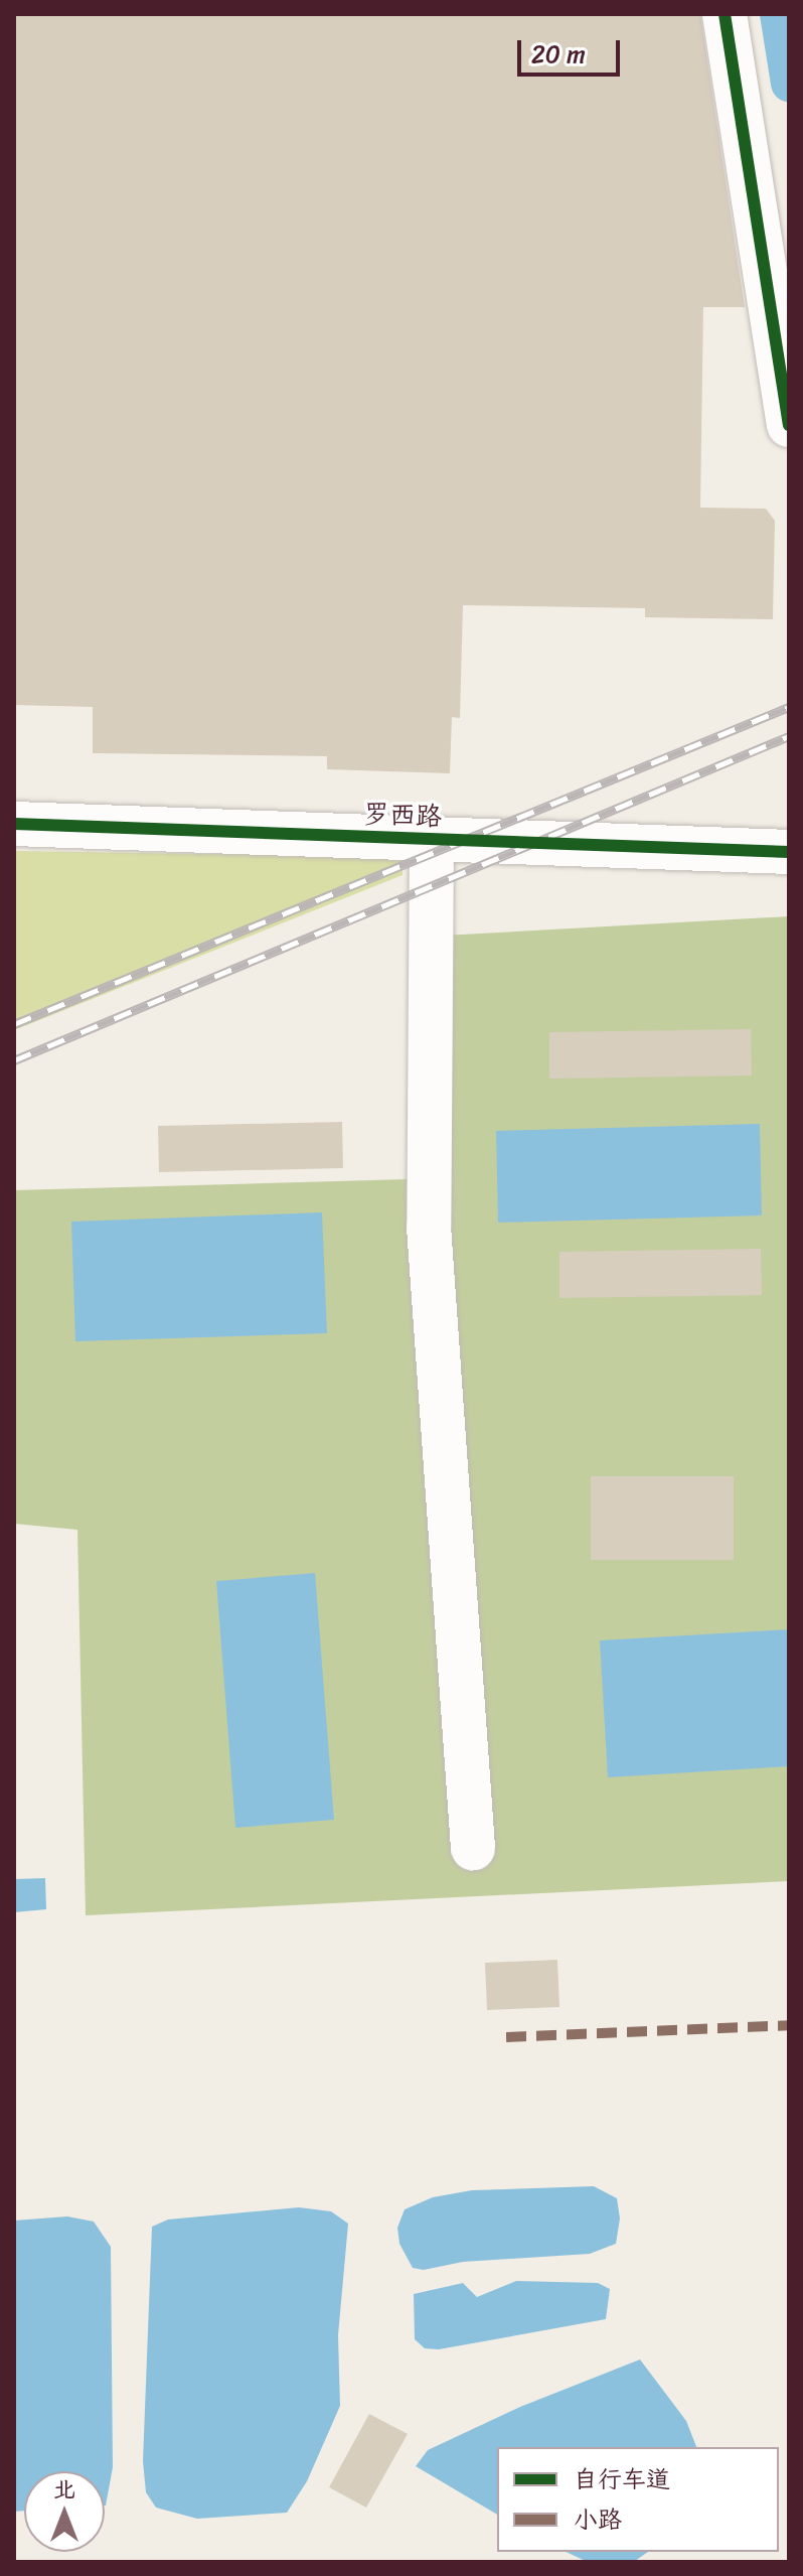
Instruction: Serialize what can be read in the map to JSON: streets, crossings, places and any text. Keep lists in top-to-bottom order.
{
  "streets": {
    "street": ["罗西路"]
  },
  "legend": ["自行车道", "小路"],
  "scale_bar": "20 m",
  "north": "top"
}
